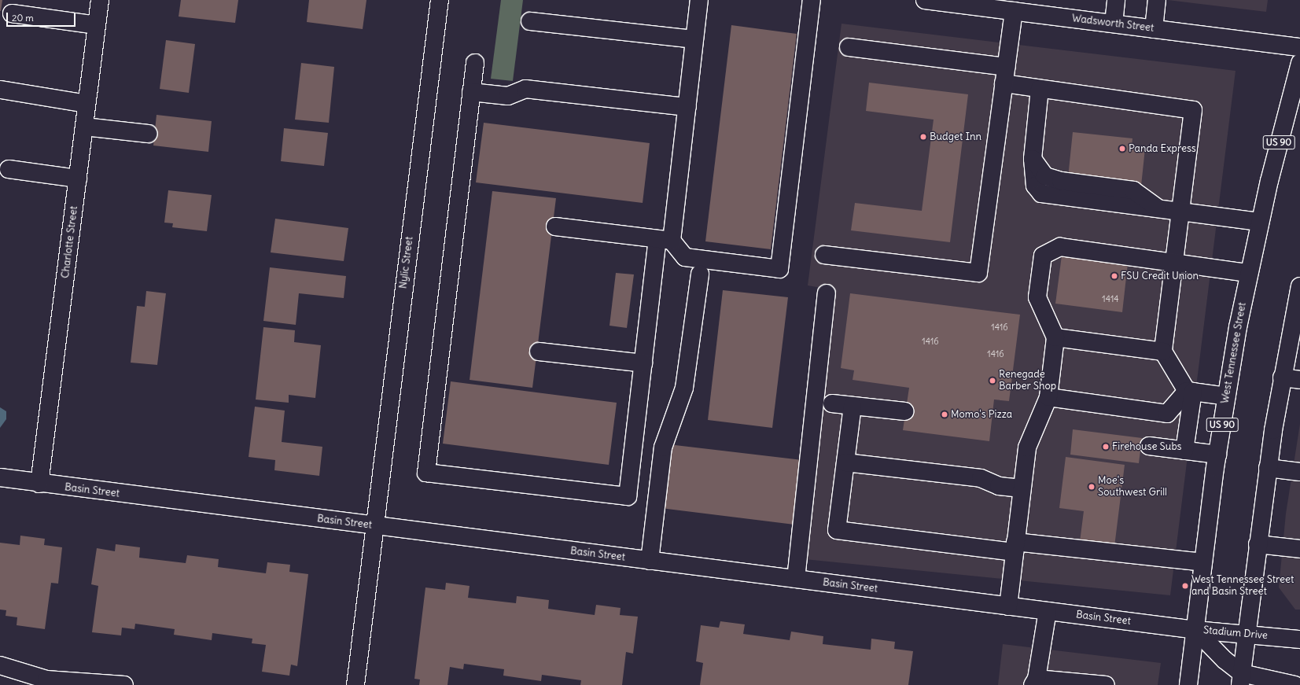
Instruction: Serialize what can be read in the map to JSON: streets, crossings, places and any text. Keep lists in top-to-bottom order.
{
  "streets": {
    "street": [
      "Wadsworth Street",
      "US 90",
      "Charlotte Street",
      "Nylic Street",
      "West Tennessee Street",
      "Basin Street",
      "Stadium Drive"
    ]
  },
  "crossings": [
    ["Charlotte Street", "Basin Street"],
    ["Nylic Street", "Basin Street"],
    ["West Tennessee Street", "Basin Street"],
    ["West Tennessee Street", "Stadium Drive"],
    ["Basin Street", "Stadium Drive"]
  ],
  "places": [
    "Budget Inn",
    "Panda Express",
    "FSU Credit Union",
    "Renegade Barber Shop",
    "Momo's Pizza",
    "Firehouse Subs",
    "Moe's Southwest Grill",
    "West Tennessee Street and Basin Street"
  ],
  "house_numbers": [
    "1414",
    "1416",
    "1416",
    "1416"
  ],
  "scale_bar": "20 m"
}
